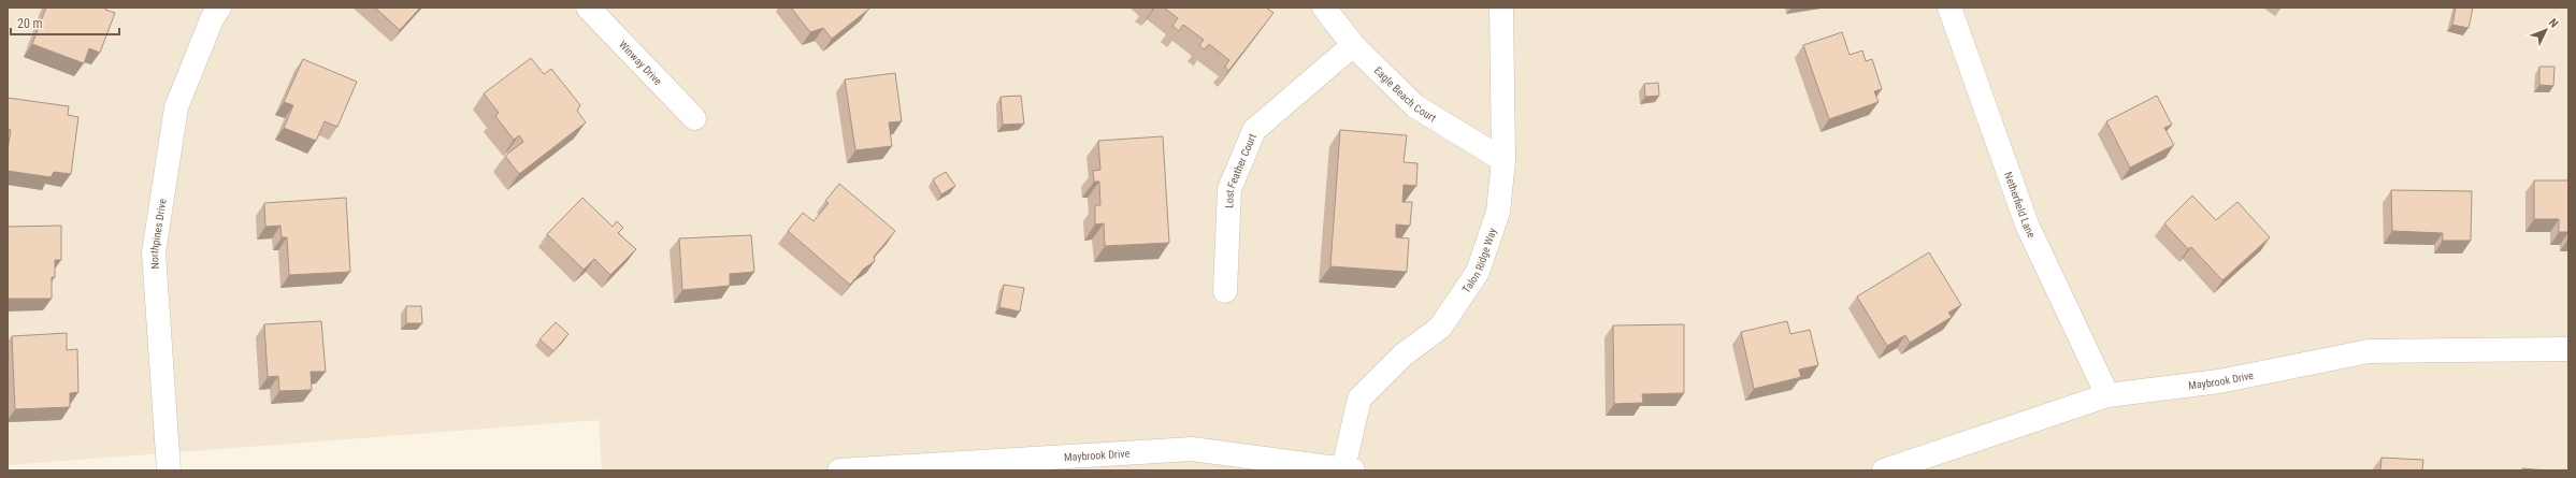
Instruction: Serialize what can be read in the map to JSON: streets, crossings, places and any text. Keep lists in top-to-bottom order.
{
  "streets": {
    "street": [
      "Winway Drive",
      "Eagle Beach Court",
      "Lost Feather Court",
      "Netherfield Lane",
      "Northpines Drive",
      "Talon Ridge Way",
      "Maybrook Drive"
    ]
  },
  "crossings": [
    ["Eagle Beach Court", "Lost Feather Court"],
    ["Eagle Beach Court", "Talon Ridge Way"],
    ["Netherfield Lane", "Maybrook Drive"],
    ["Talon Ridge Way", "Maybrook Drive"]
  ],
  "scale_bar": "20 m",
  "north": "top right"
}
